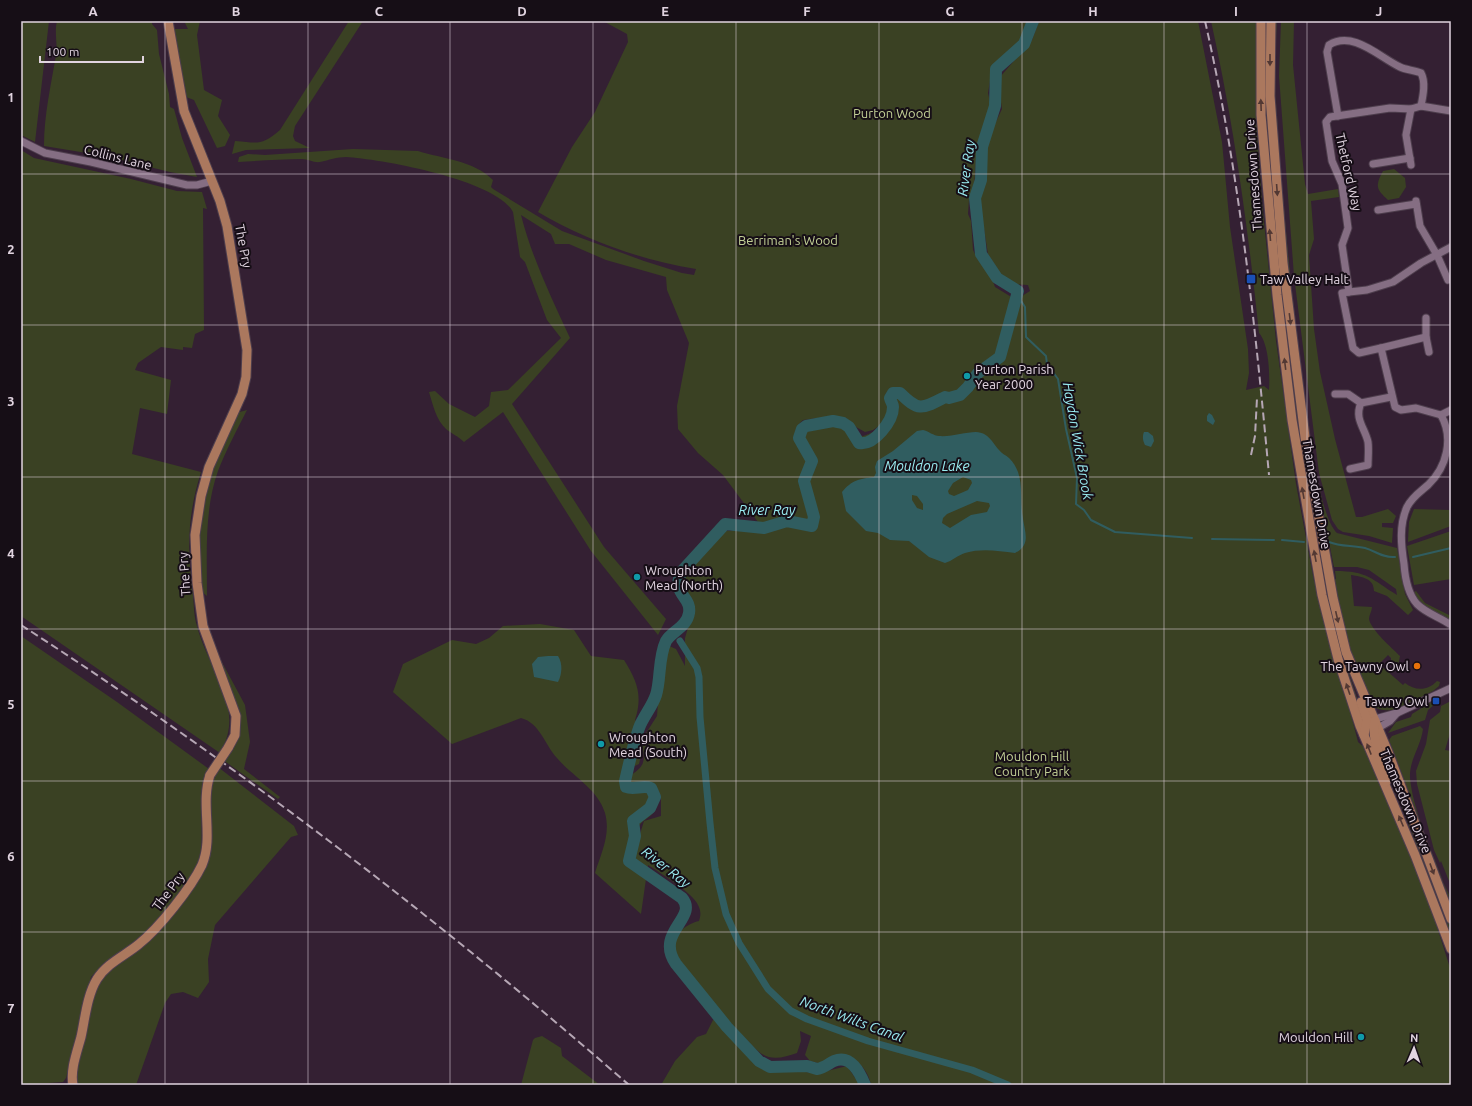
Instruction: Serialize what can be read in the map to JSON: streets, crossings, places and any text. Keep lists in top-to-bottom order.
{
  "streets": {
    "main road": ["Thamesdown Drive", "The Pry"],
    "street": ["Collins Lane", "Thetford Way"]
  },
  "crossings": [
    ["Collins Lane", "The Pry"]
  ],
  "water": [
    "River Ray",
    "Haydon Wick Brook",
    "Mouldon Lake",
    "North Wilts Canal"
  ],
  "parks": ["Purton Wood", "Berriman's Wood", "Mouldon Hill Country Park"],
  "places": {
    "transit": ["Taw Valley Halt", "Tawny Owl"],
    "other": [
      "Purton Parish Year 2000",
      "Wroughton Mead (North)",
      "The Tawny Owl",
      "Wroughton Mead (South)",
      "Mouldon Hill"
    ]
  },
  "scale_bar": "100 m",
  "north": "top",
  "grid": {
    "columns": [
      "A",
      "B",
      "C",
      "D",
      "E",
      "F",
      "G",
      "H",
      "I",
      "J"
    ],
    "rows": [
      "1",
      "2",
      "3",
      "4",
      "5",
      "6",
      "7"
    ]
  }
}
